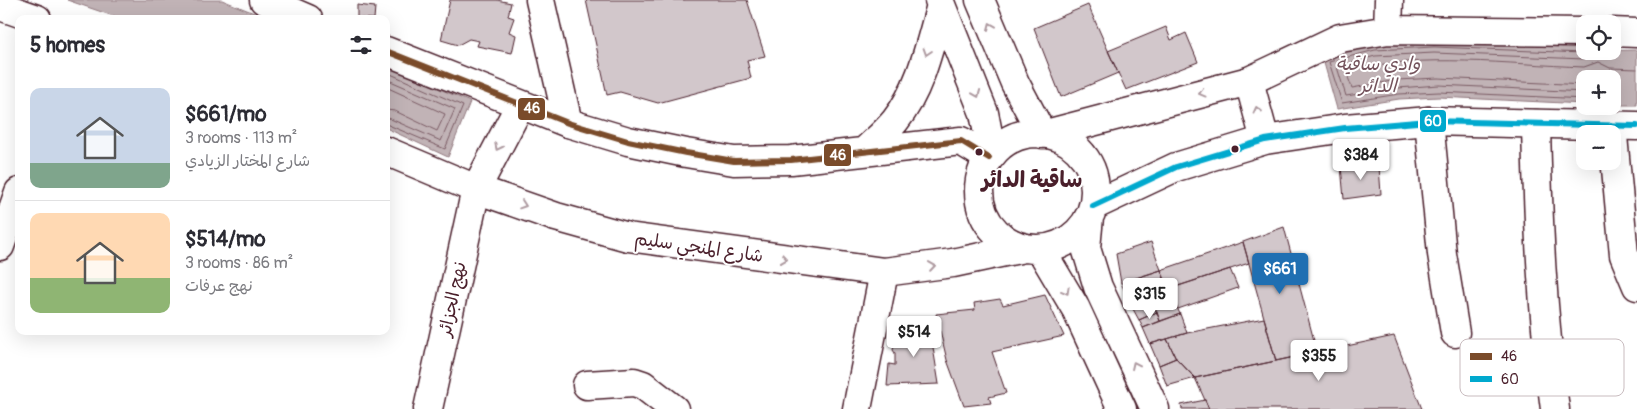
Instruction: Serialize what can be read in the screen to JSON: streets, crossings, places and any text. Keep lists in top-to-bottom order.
{
  "streets": {
    "main road": ["شارع المنجي سليم", "نهج الجزائر"]
  },
  "crossings": [
    ["شارع المنجي سليم", "نهج الجزائر"]
  ],
  "districts": ["ساقية الدائر"],
  "water": ["وادي ساقية الدائر"],
  "lines": ["transit line 46", "transit line 60"],
  "legend": ["46", "60"],
  "page": {
    "map_buttons": ["+", "−"],
    "heading": "5 homes",
    "list": [
      {
        "name": "$661/mo",
        "note": "3 rooms · 113 m² · شارع المختار الزيادي"
      },
      {
        "name": "$514/mo",
        "note": "3 rooms · 86 m² · نهج عرفات"
      }
    ],
    "price": [
      "$384",
      "$661",
      "$315",
      "$514",
      "$355"
    ]
  }
}
